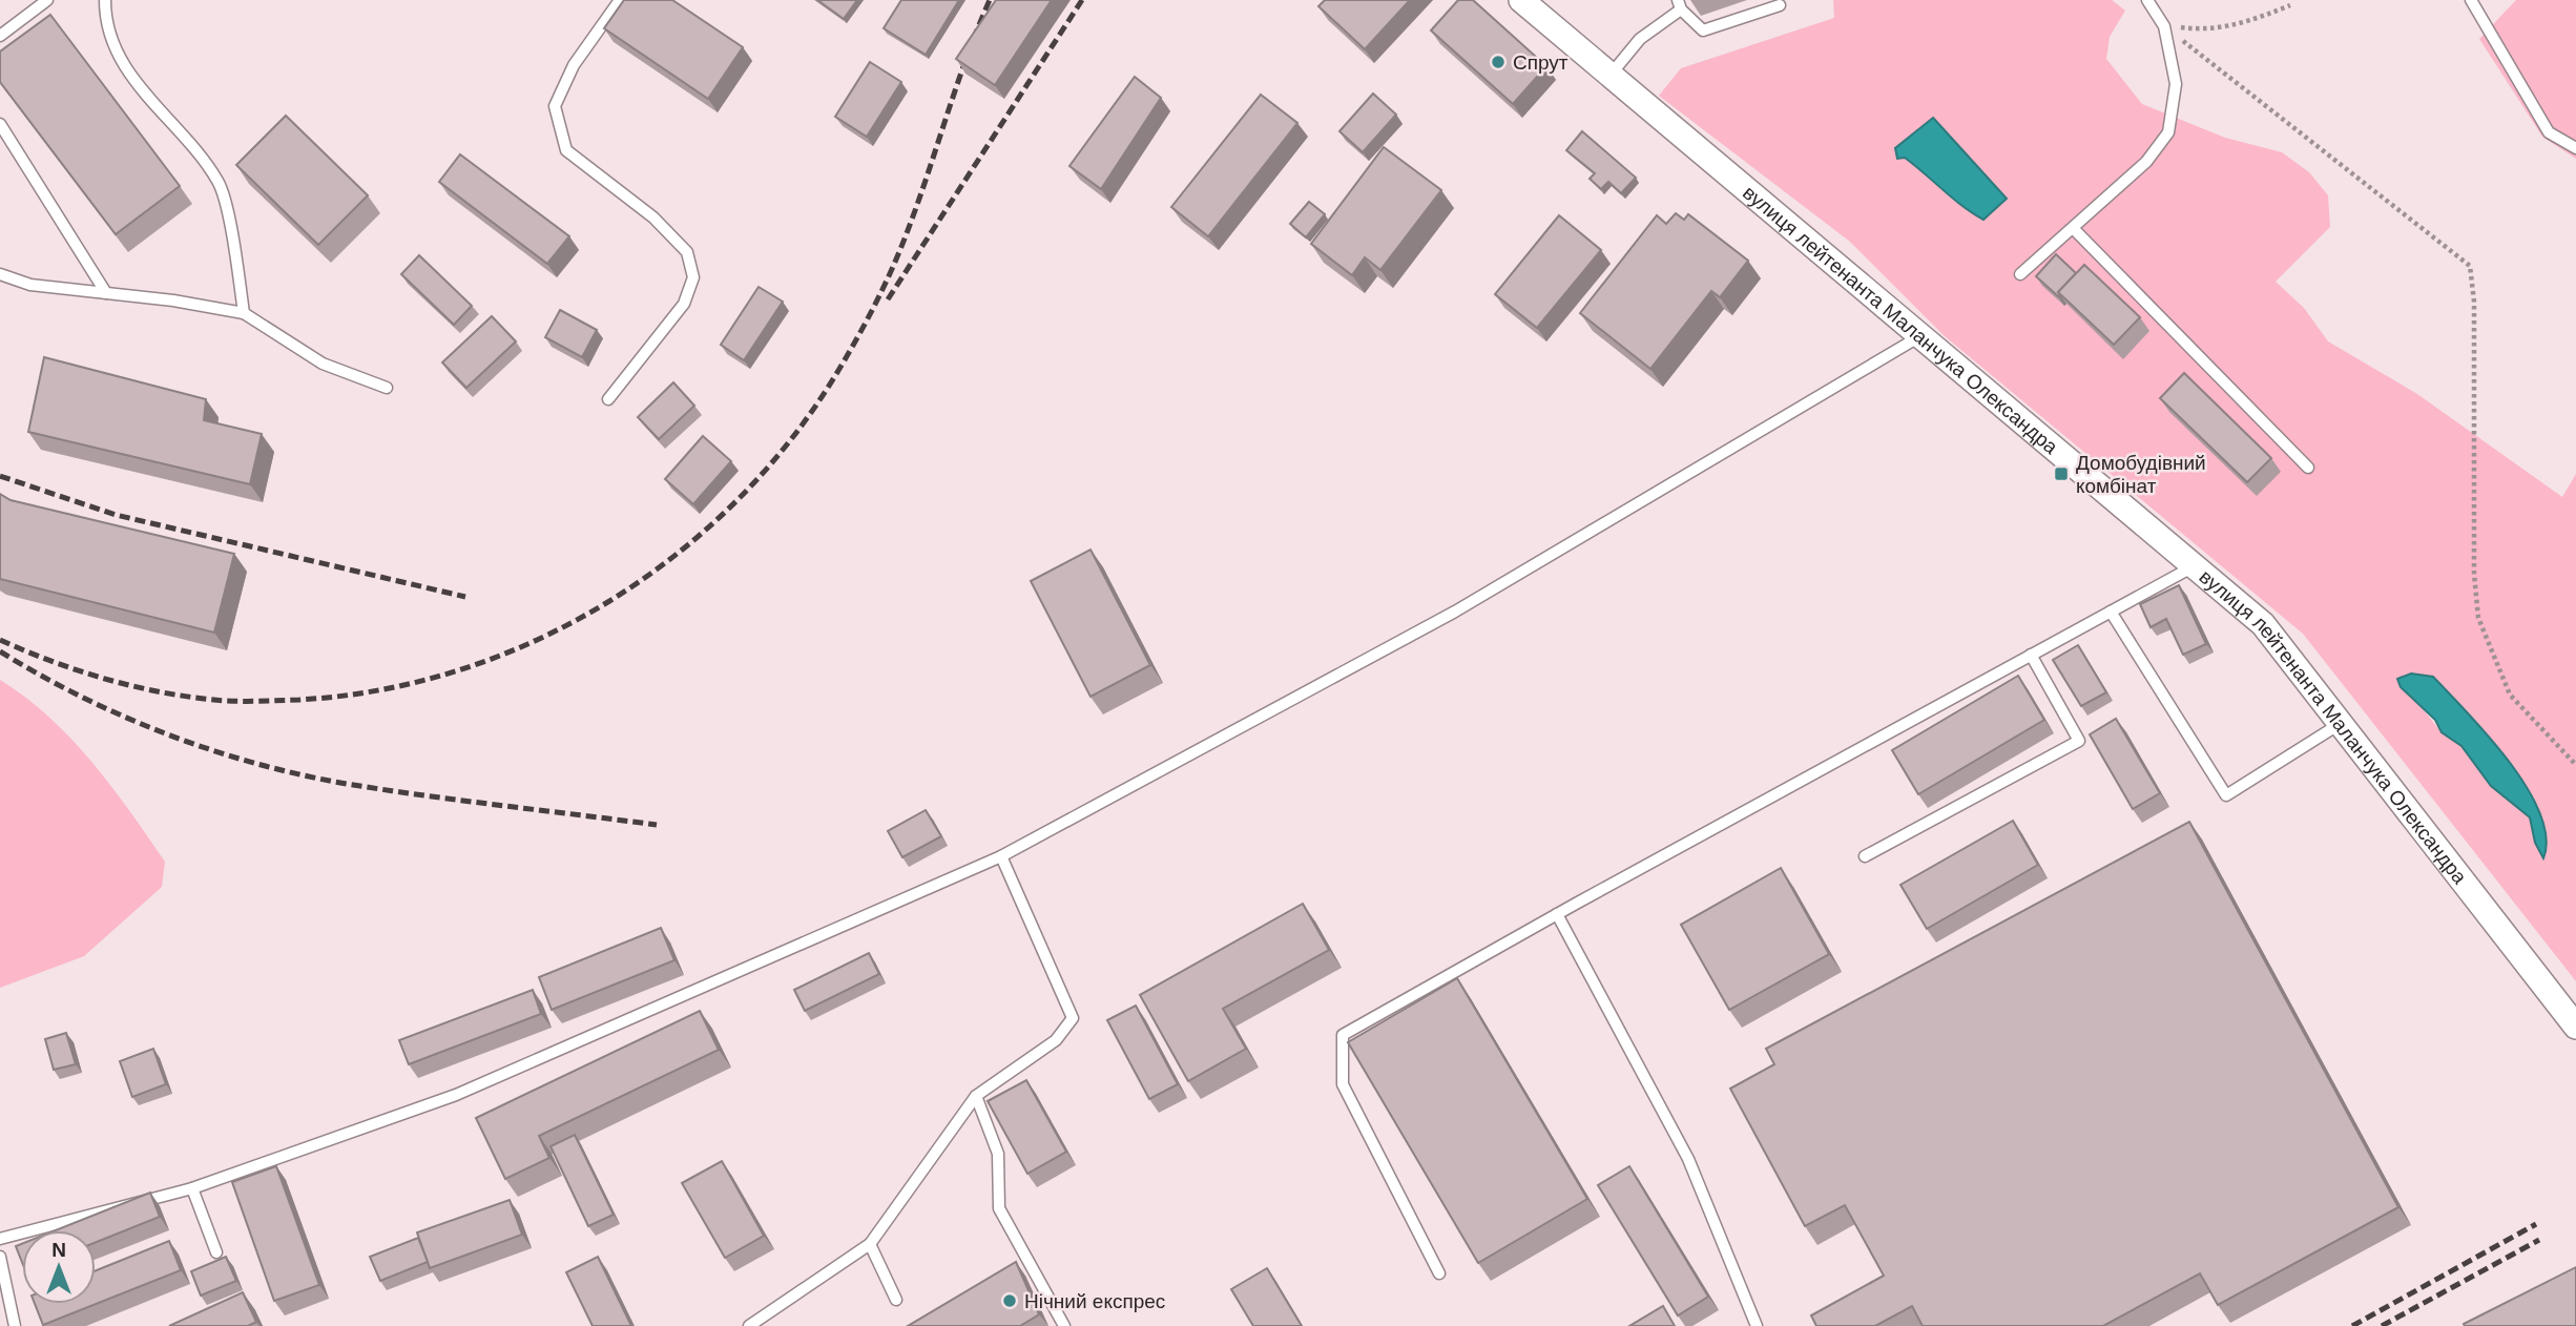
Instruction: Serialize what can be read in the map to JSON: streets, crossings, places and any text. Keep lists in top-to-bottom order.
{
  "streets": {
    "street": ["вулиця лейтенанта Маланчука Олександра"]
  },
  "places": {
    "other": ["Спрут", "Нічний експрес"],
    "transit": ["Домобудівний комбінат"]
  },
  "north": "top"
}
